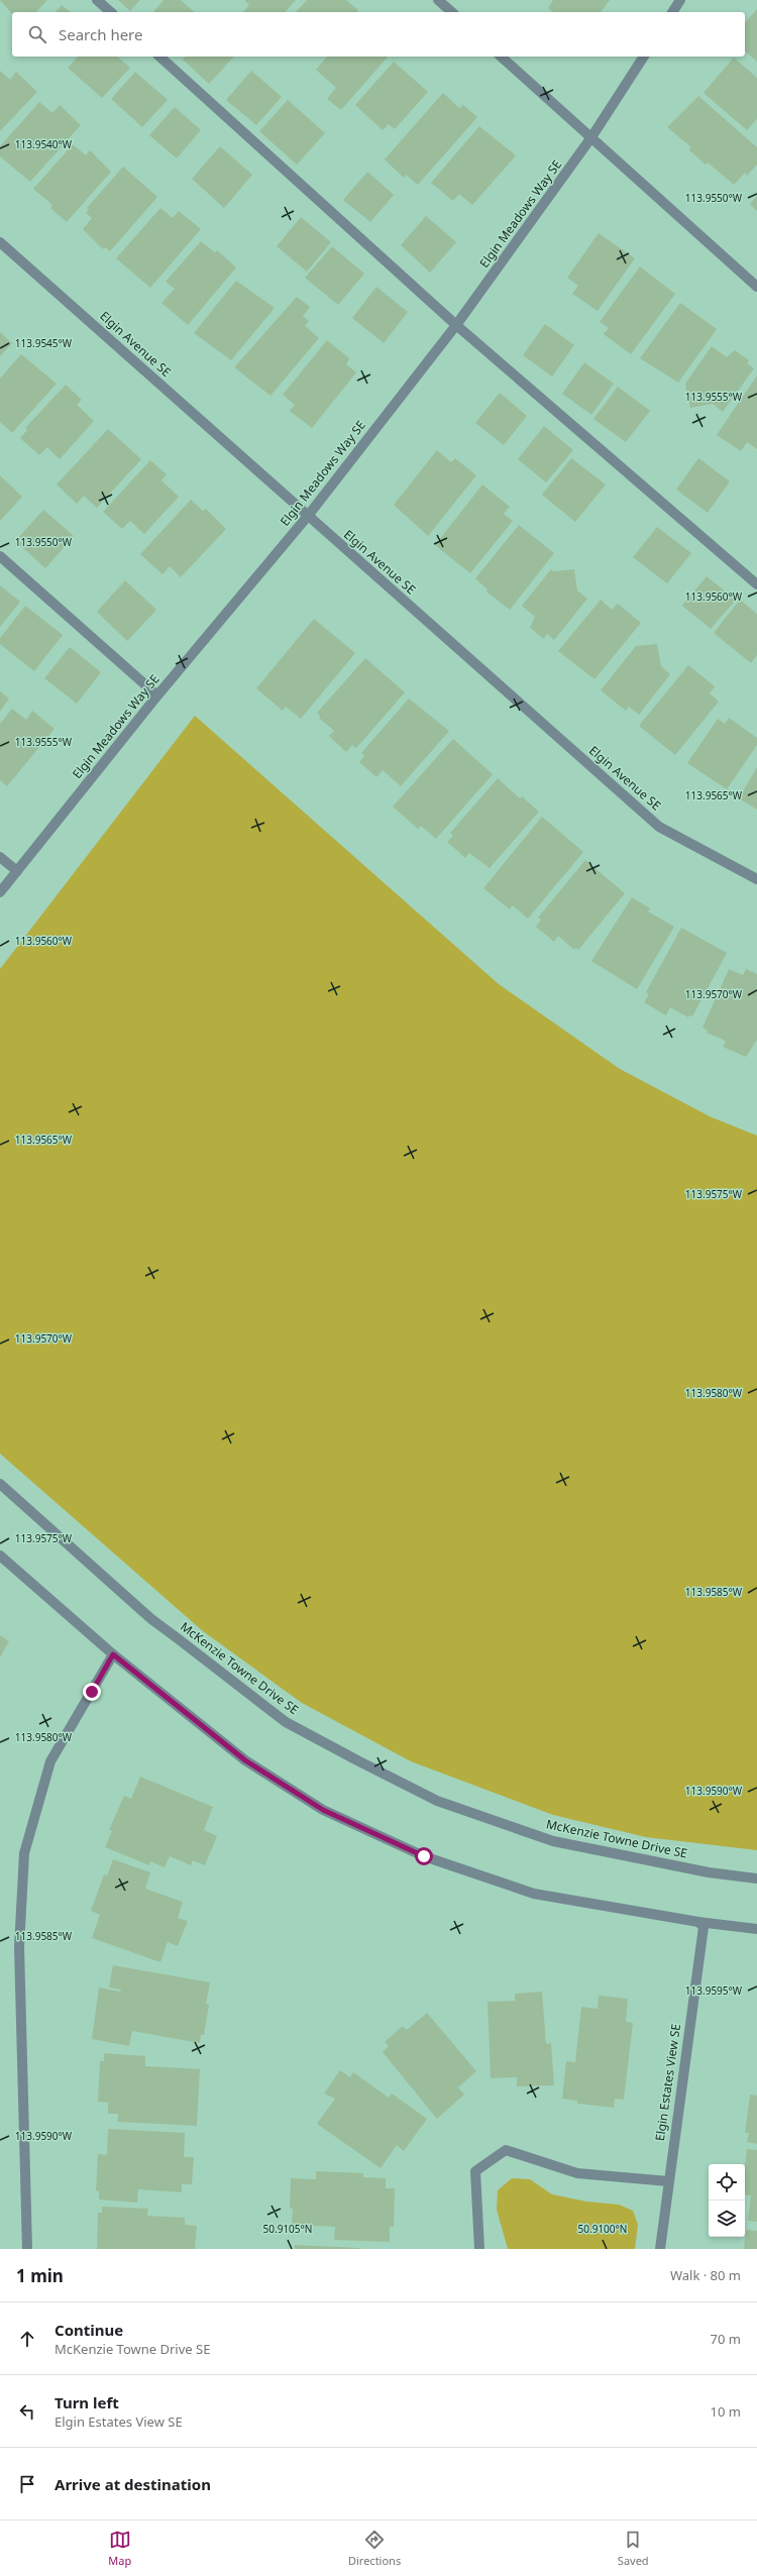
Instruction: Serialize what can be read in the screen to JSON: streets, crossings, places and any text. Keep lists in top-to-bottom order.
{
  "streets": {
    "street": [
      "Elgin Meadows Way SE",
      "Elgin Avenue SE",
      "McKenzie Towne Drive SE",
      "Elgin Estates View SE"
    ]
  },
  "crossings": [
    ["Elgin Meadows Way SE", "Elgin Avenue SE"]
  ],
  "page": {
    "search": "Search here",
    "heading": ["1 min", "Walk · 80 m"],
    "list": [
      ["Continue", "McKenzie Towne Drive SE", "70 m"],
      ["Turn left", "Elgin Estates View SE", "10 m"],
      "Arrive at destination"
    ],
    "nav": ["Map", "Directions", "Saved"]
  },
  "coordinates": [
    "113.9540°W",
    "113.9550°W",
    "113.9545°W",
    "113.9555°W",
    "113.9560°W",
    "113.9565°W",
    "113.9570°W",
    "113.9575°W",
    "113.9580°W",
    "113.9585°W",
    "113.9590°W",
    "113.9595°W",
    "50.9105°N",
    "50.9100°N"
  ]
}
